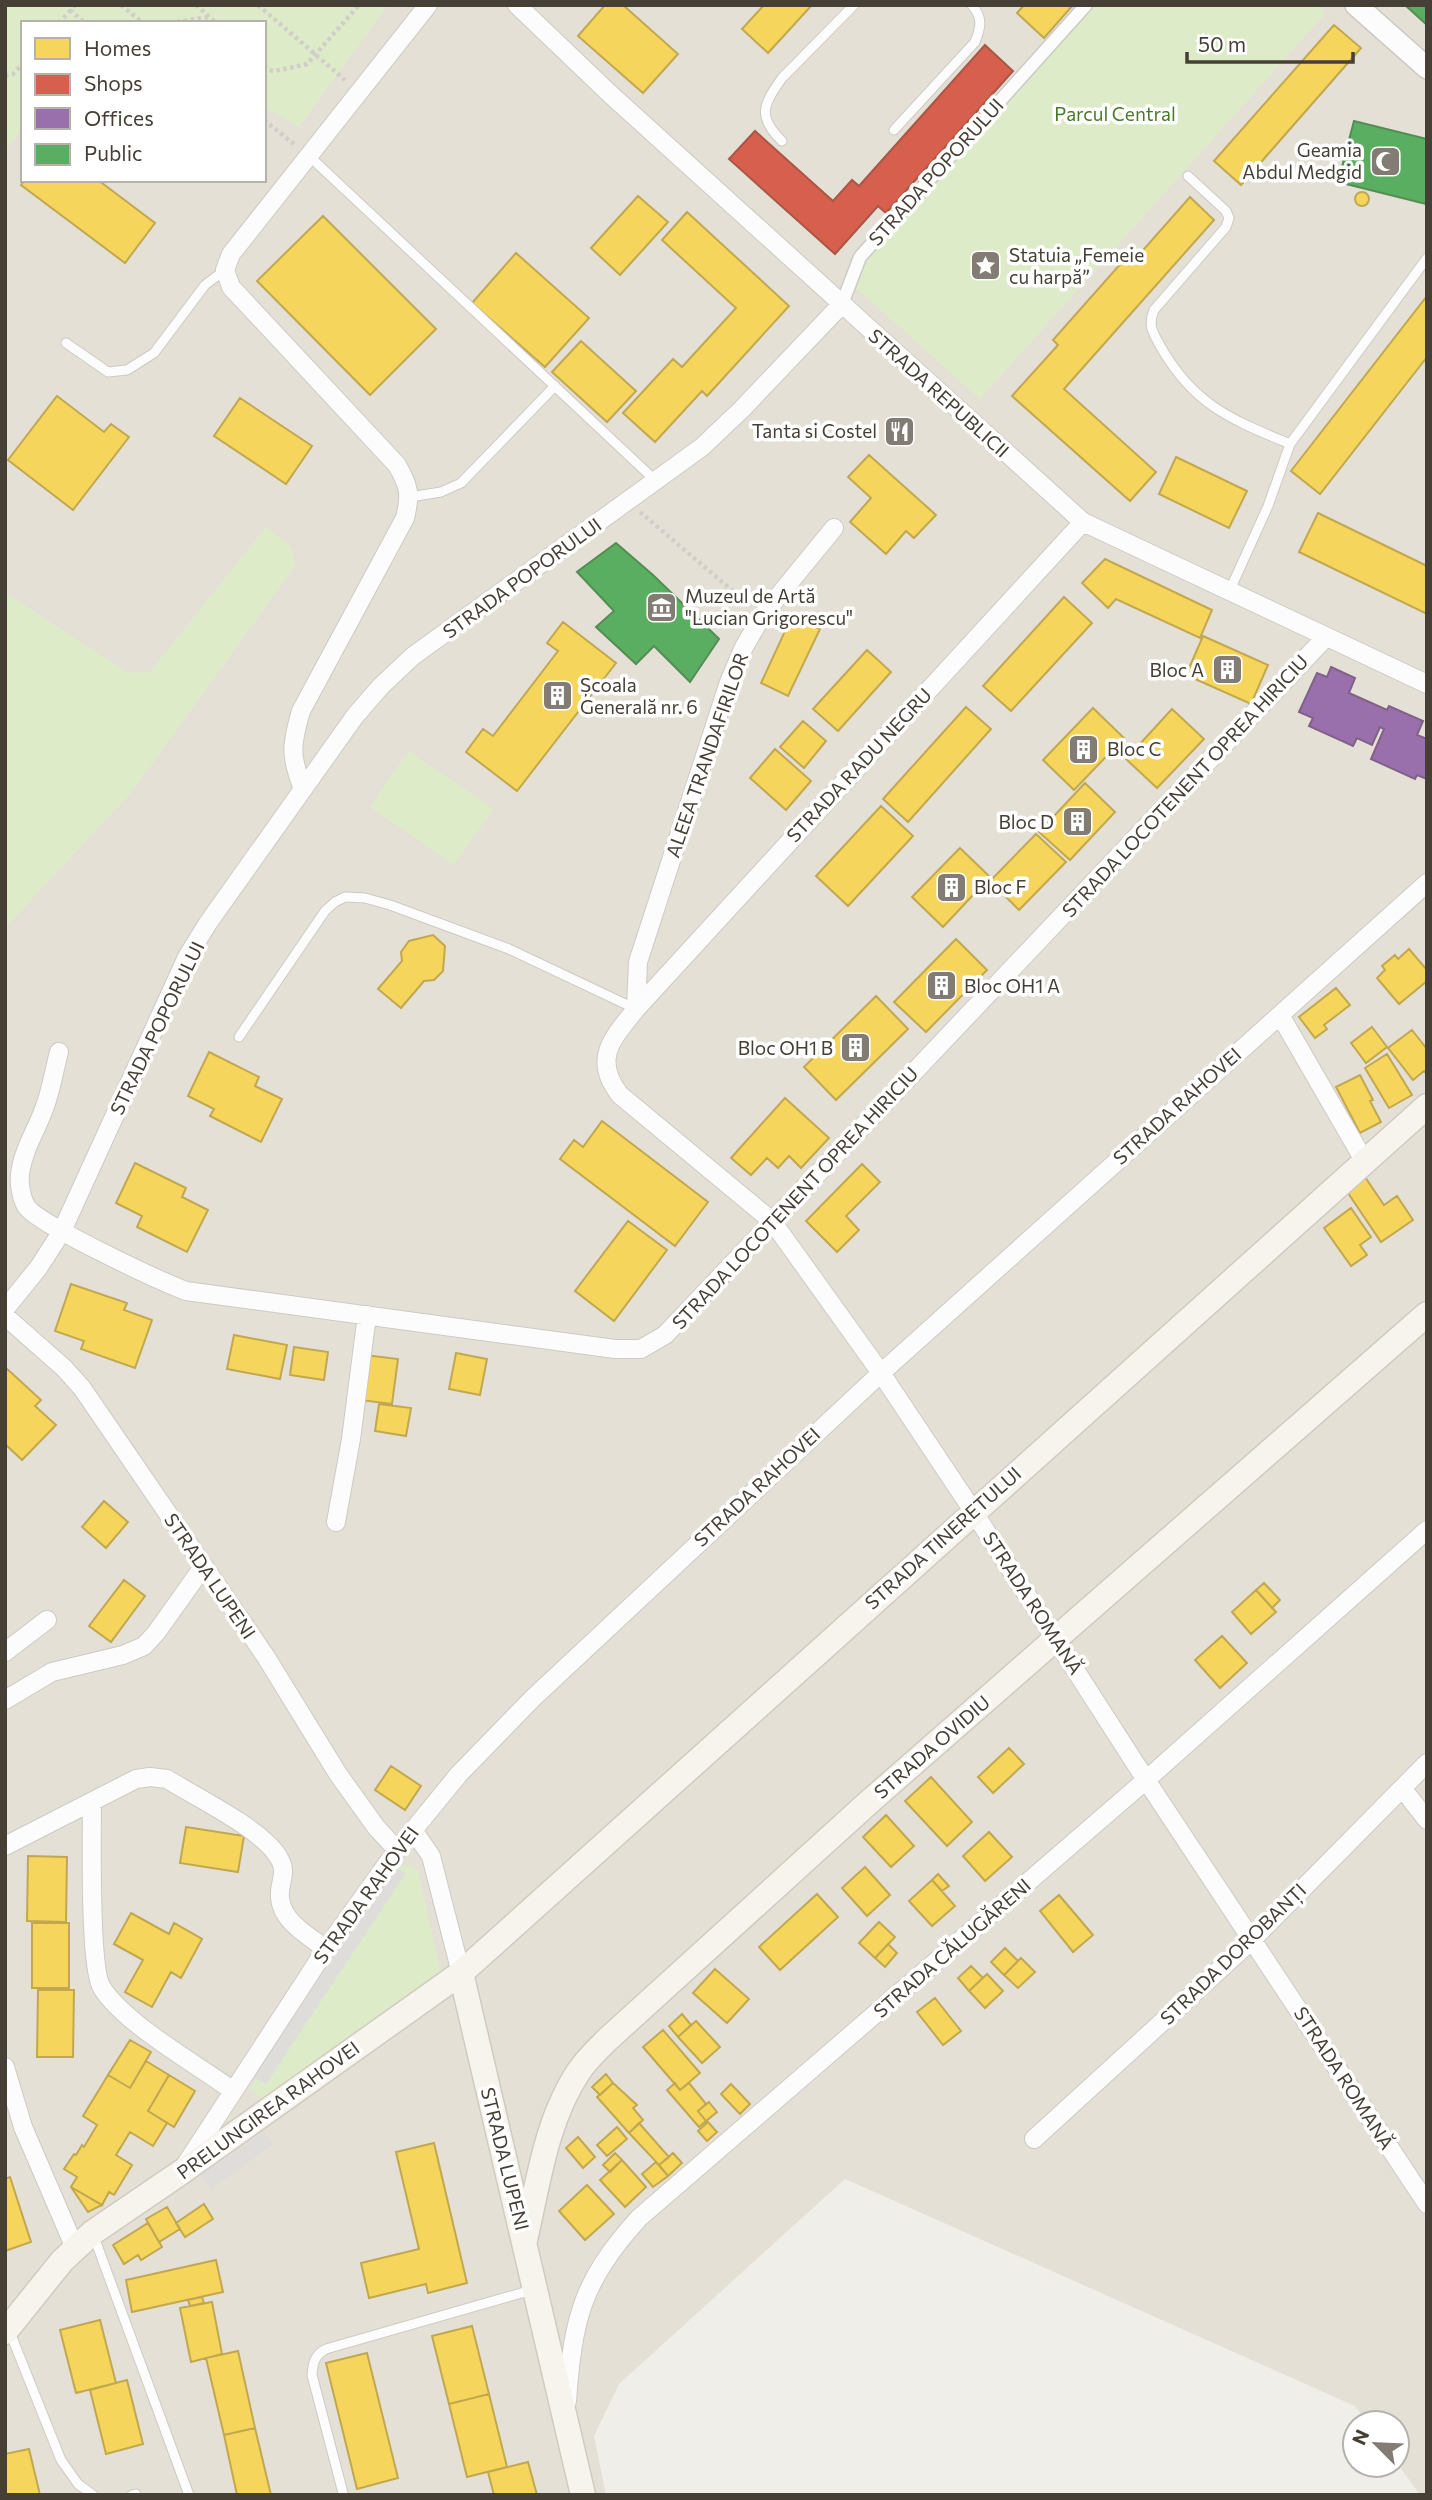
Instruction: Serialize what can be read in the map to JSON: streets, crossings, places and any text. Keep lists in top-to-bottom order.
{
  "streets": {
    "main road": [
      "STRADA TINERETULUI",
      "STRADA LUPENI",
      "STRADA OVIDIU",
      "PRELUNGIREA RAHOVEI"
    ],
    "street": [
      "STRADA POPORULUI",
      "STRADA REPUBLICII",
      "ALEEA TRANDAFIRILOR",
      "STRADA RADU NEGRU",
      "STRADA LOCOTENENT OPREA HIRICIU",
      "STRADA RAHOVEI",
      "STRADA ROMANĂ",
      "STRADA CĂLUGĂRENI",
      "STRADA DOROBANȚI"
    ]
  },
  "crossings": [
    ["STRADA POPORULUI", "STRADA REPUBLICII"],
    ["STRADA POPORULUI", "STRADA LOCOTENENT OPREA HIRICIU"],
    ["STRADA REPUBLICII", "STRADA RADU NEGRU"],
    ["STRADA REPUBLICII", "STRADA LOCOTENENT OPREA HIRICIU"],
    ["ALEEA TRANDAFIRILOR", "STRADA RADU NEGRU"],
    ["ALEEA TRANDAFIRILOR", "STRADA ROMANĂ"],
    ["STRADA RADU NEGRU", "STRADA ROMANĂ"],
    ["STRADA LOCOTENENT OPREA HIRICIU", "STRADA ROMANĂ"],
    ["STRADA RAHOVEI", "STRADA LUPENI"],
    ["STRADA RAHOVEI", "STRADA ROMANĂ"],
    ["STRADA RAHOVEI", "PRELUNGIREA RAHOVEI"],
    ["STRADA TINERETULUI", "STRADA LUPENI"],
    ["STRADA TINERETULUI", "STRADA ROMANĂ"],
    ["STRADA TINERETULUI", "PRELUNGIREA RAHOVEI"],
    ["STRADA LUPENI", "STRADA OVIDIU"],
    ["STRADA LUPENI", "STRADA CĂLUGĂRENI"],
    ["STRADA LUPENI", "PRELUNGIREA RAHOVEI"],
    ["STRADA ROMANĂ", "STRADA OVIDIU"],
    ["STRADA ROMANĂ", "STRADA CĂLUGĂRENI"],
    ["STRADA ROMANĂ", "STRADA DOROBANȚI"]
  ],
  "parks": ["Parcul Central"],
  "places": {
    "mosque": ["Geamia Abdul Medgid"],
    "place": ["Statuia „Femeie cu harpă”"],
    "restaurant": ["Tanta si Costel"],
    "museum": ["Muzeul de Artă \"Lucian Grigorescu\""],
    "building": [
      "Bloc A",
      "Școala Generală nr. 6",
      "Bloc C",
      "Bloc D",
      "Bloc F",
      "Bloc OH1 A",
      "Bloc OH1 B"
    ]
  },
  "legend": [
    "Homes",
    "Shops",
    "Offices",
    "Public"
  ],
  "scale_bar": "50 m",
  "north": "top left"
}
